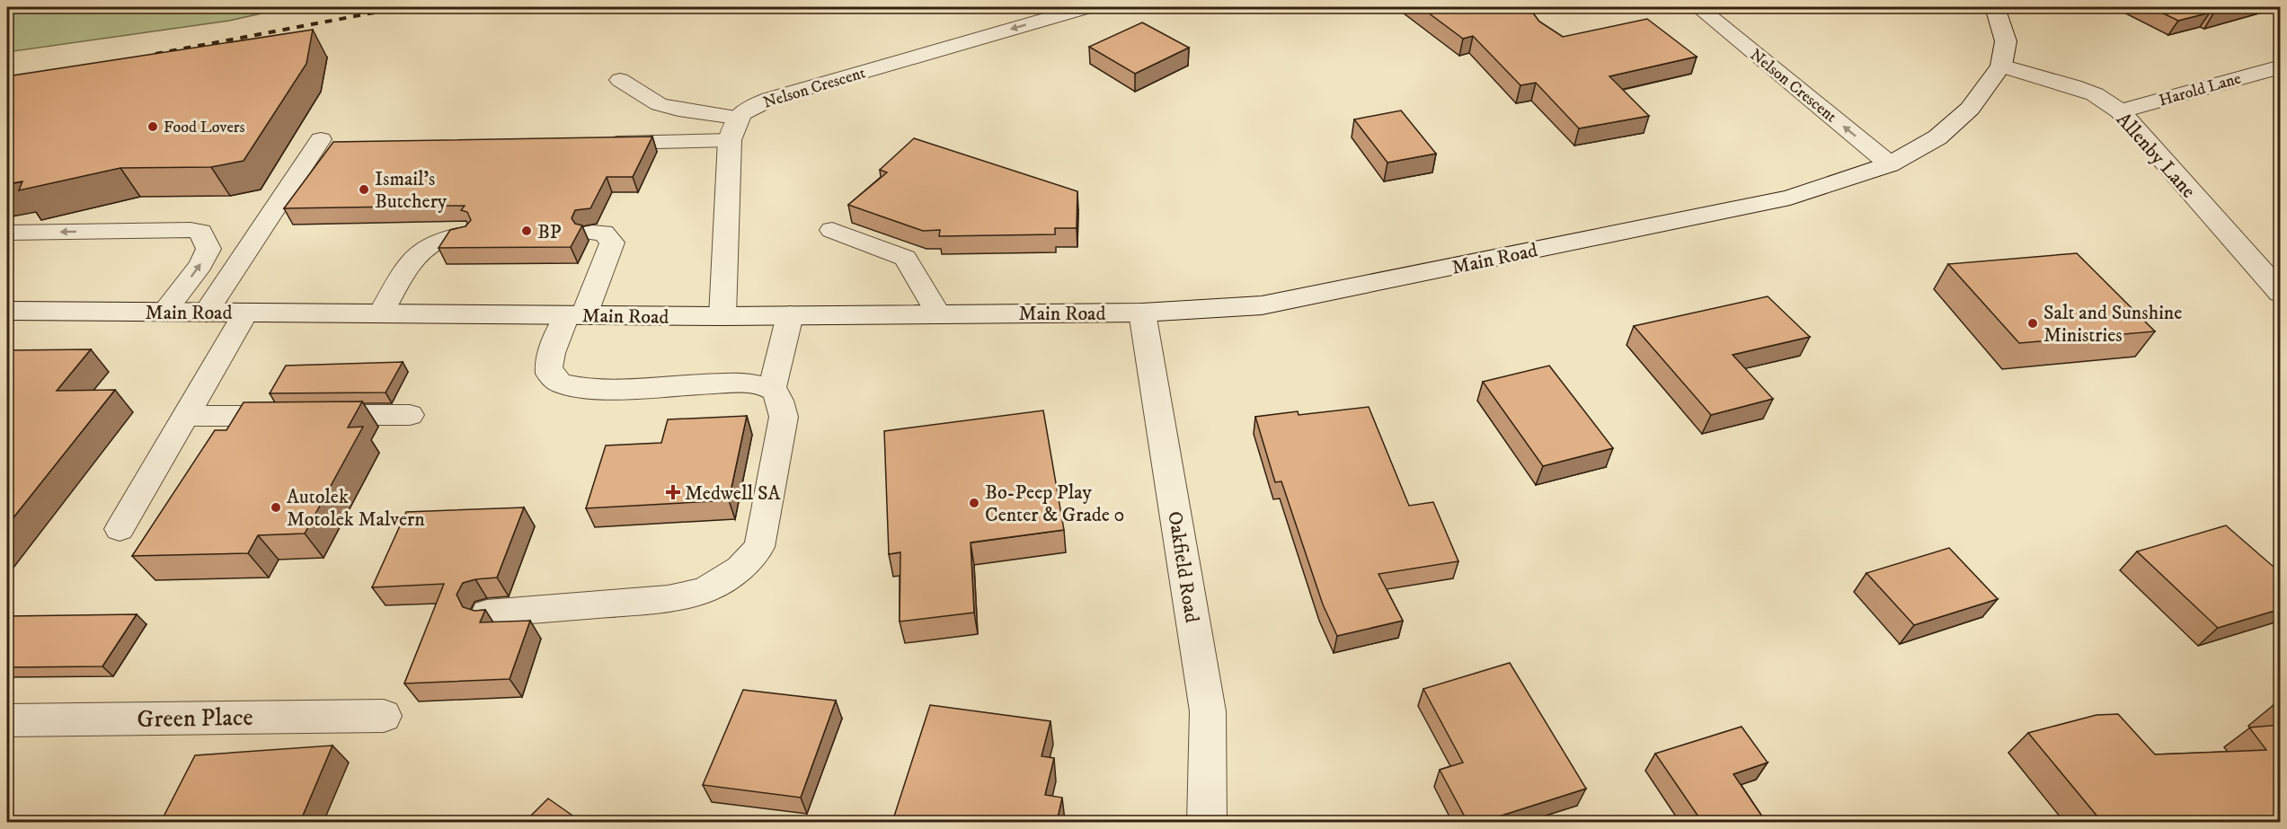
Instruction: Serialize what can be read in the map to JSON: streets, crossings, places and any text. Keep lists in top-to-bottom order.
{
  "streets": {
    "street": [
      "Nelson Crescent",
      "Harold Lane",
      "Allenby Lane",
      "Main Road",
      "Oakfield Road",
      "Green Place"
    ]
  },
  "crossings": [
    ["Nelson Crescent", "Main Road"],
    ["Harold Lane", "Allenby Lane"],
    ["Allenby Lane", "Main Road"],
    ["Main Road", "Oakfield Road"]
  ],
  "one_way": ["Nelson Crescent"],
  "places": {
    "other": [
      "Food Lovers",
      "Ismail's Butchery",
      "BP",
      "Salt and Sunshine Ministries",
      "Bo-Peep Play Center & Grade 0",
      "Autolek Motolek Malvern"
    ],
    "health": ["Medwell SA"]
  }
}
